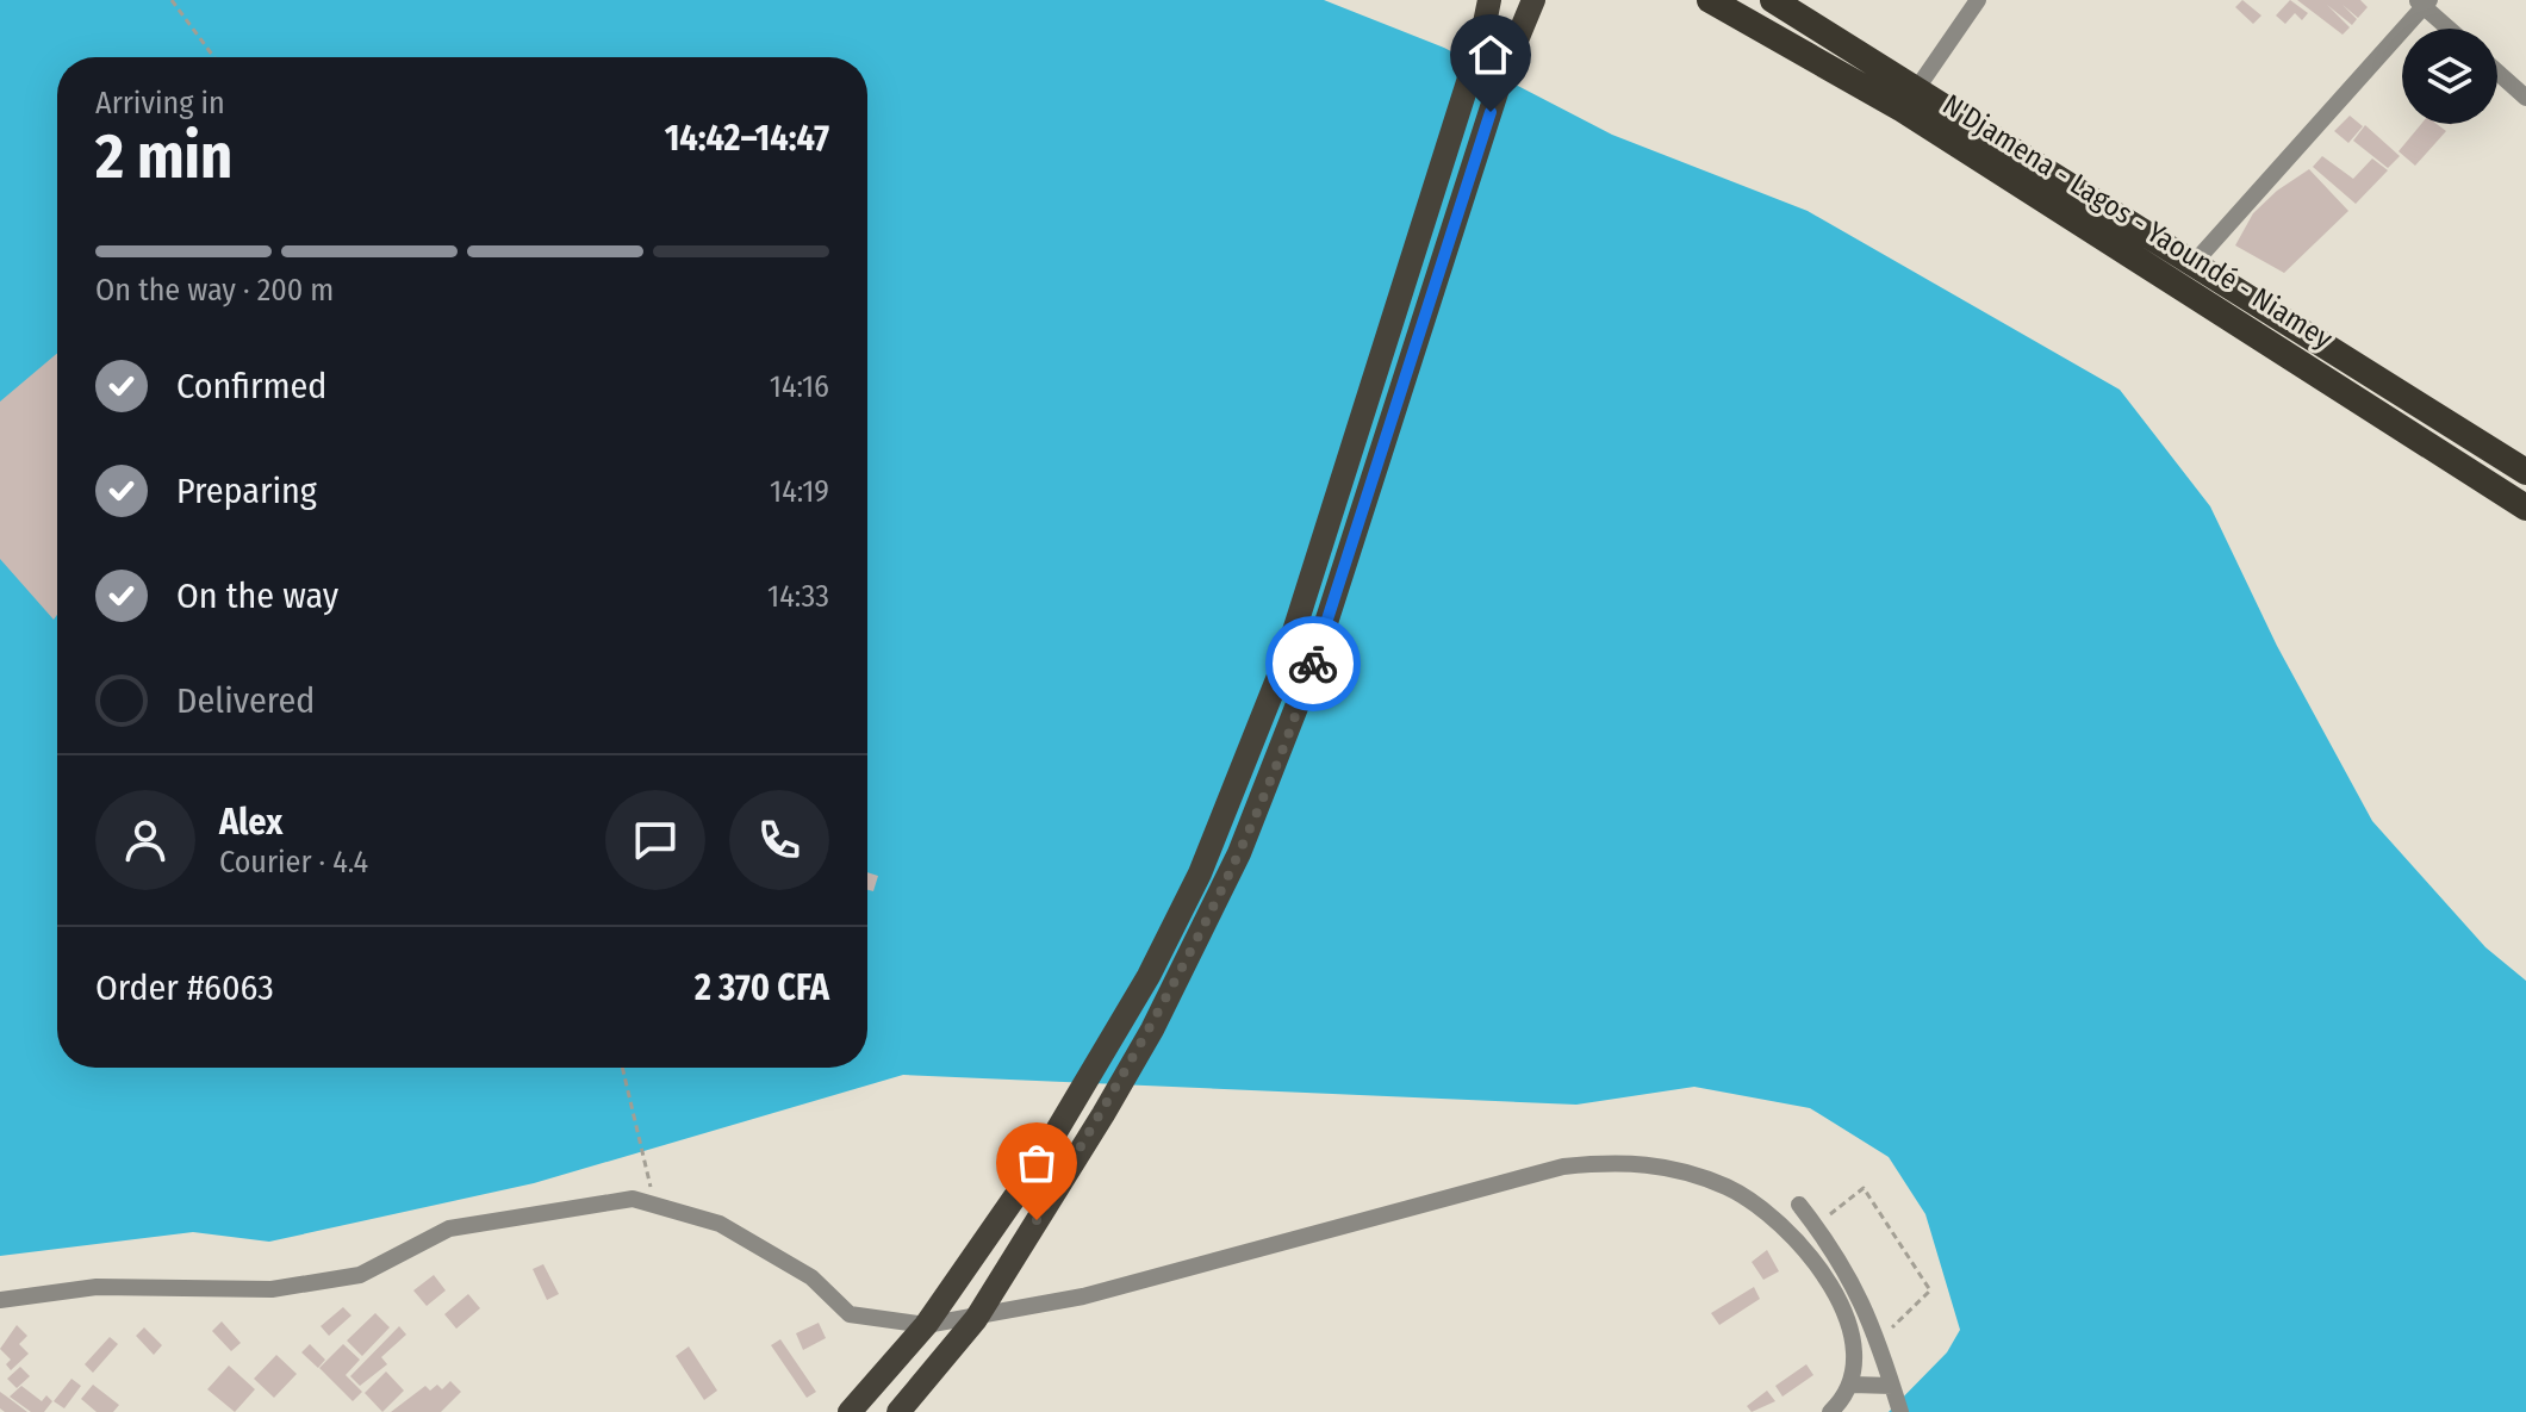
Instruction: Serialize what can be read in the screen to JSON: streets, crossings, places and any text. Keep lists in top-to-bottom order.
{
  "streets": {
    "highway": ["N'Djamena - Lagos - Yaoundé - Niamey"]
  },
  "page": {
    "heading": ["2 min", "Arriving in", "14:42–14:47"],
    "panel": [
      "Alex",
      "Courier · 4.4",
      "Order #6063",
      "2 370 CFA"
    ],
    "bar": "On the way · 200 m",
    "list": [
      ["Confirmed", "14:16"],
      ["Preparing", "14:19"],
      ["On the way", "14:33"],
      "Delivered"
    ]
  }
}
